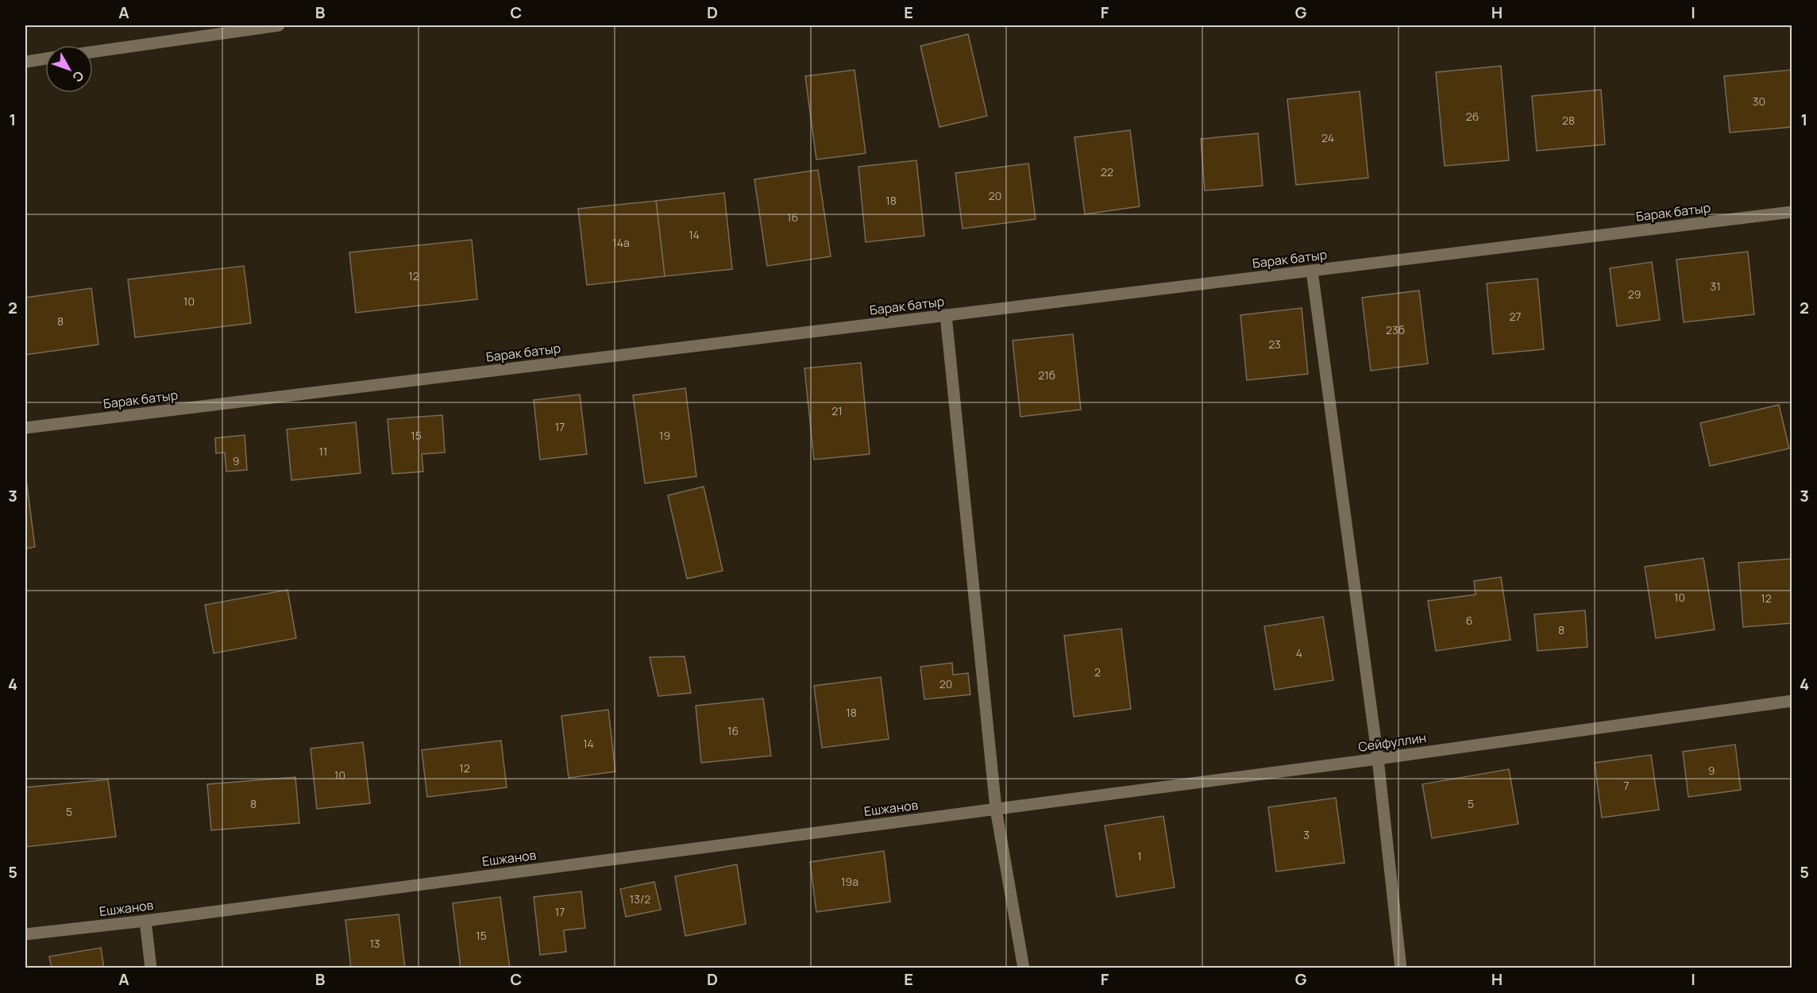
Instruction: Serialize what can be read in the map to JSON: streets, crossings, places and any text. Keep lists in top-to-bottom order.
{
  "streets": {
    "street": ["Барак батыр", "Сейфуллин", "Ешжанов"]
  },
  "crossings": [
    ["Сейфуллин", "Ешжанов"]
  ],
  "house_numbers": [
    "30",
    "26",
    "28",
    "24",
    "22",
    "20",
    "18",
    "16",
    "14",
    "14а",
    "12",
    "31",
    "29",
    "10",
    "27",
    "8",
    "23б",
    "23",
    "21б",
    "21",
    "17",
    "15",
    "19",
    "11",
    "9",
    "10",
    "12",
    "6",
    "8",
    "4",
    "2",
    "20",
    "18",
    "16",
    "14",
    "12",
    "9",
    "10",
    "7",
    "8",
    "5",
    "5",
    "3",
    "1",
    "19а",
    "13/2",
    "17",
    "15",
    "13"
  ],
  "north": "bottom right",
  "grid": {
    "columns": [
      "A",
      "B",
      "C",
      "D",
      "E",
      "F",
      "G",
      "H",
      "I"
    ],
    "rows": [
      "1",
      "2",
      "3",
      "4",
      "5"
    ]
  }
}
